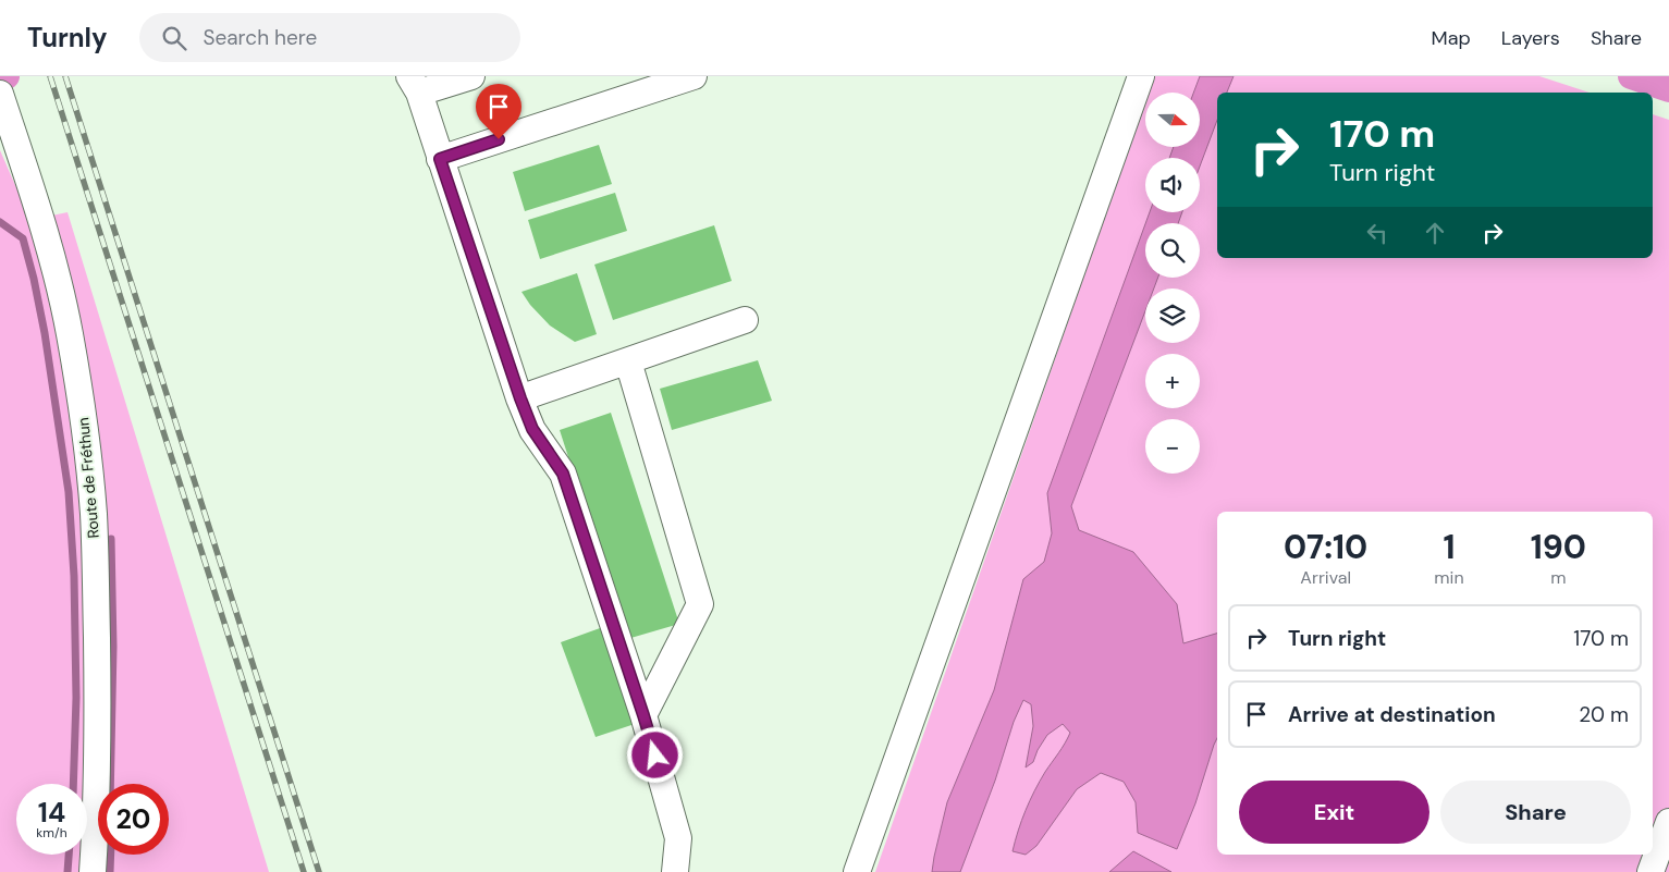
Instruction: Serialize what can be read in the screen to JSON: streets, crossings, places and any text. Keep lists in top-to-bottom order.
{
  "streets": {
    "street": ["Route de Fréthun"]
  },
  "north": "right",
  "page": {
    "header": "Turnly",
    "search": "Search here",
    "nav": ["Map", "Layers", "Share"],
    "map_buttons": ["+", "−"],
    "turn": ["170 m", "Turn right"],
    "eta": [
      "07:10",
      "Arrival",
      "1",
      "min",
      "190",
      "m"
    ],
    "list": [
      {
        "name": "Turn right",
        "value": "170 m"
      },
      {
        "name": "Arrive at destination",
        "value": "20 m"
      }
    ],
    "buttons": ["Exit", "Share"],
    "speed": "14 km/h",
    "limit": "20"
  }
}
